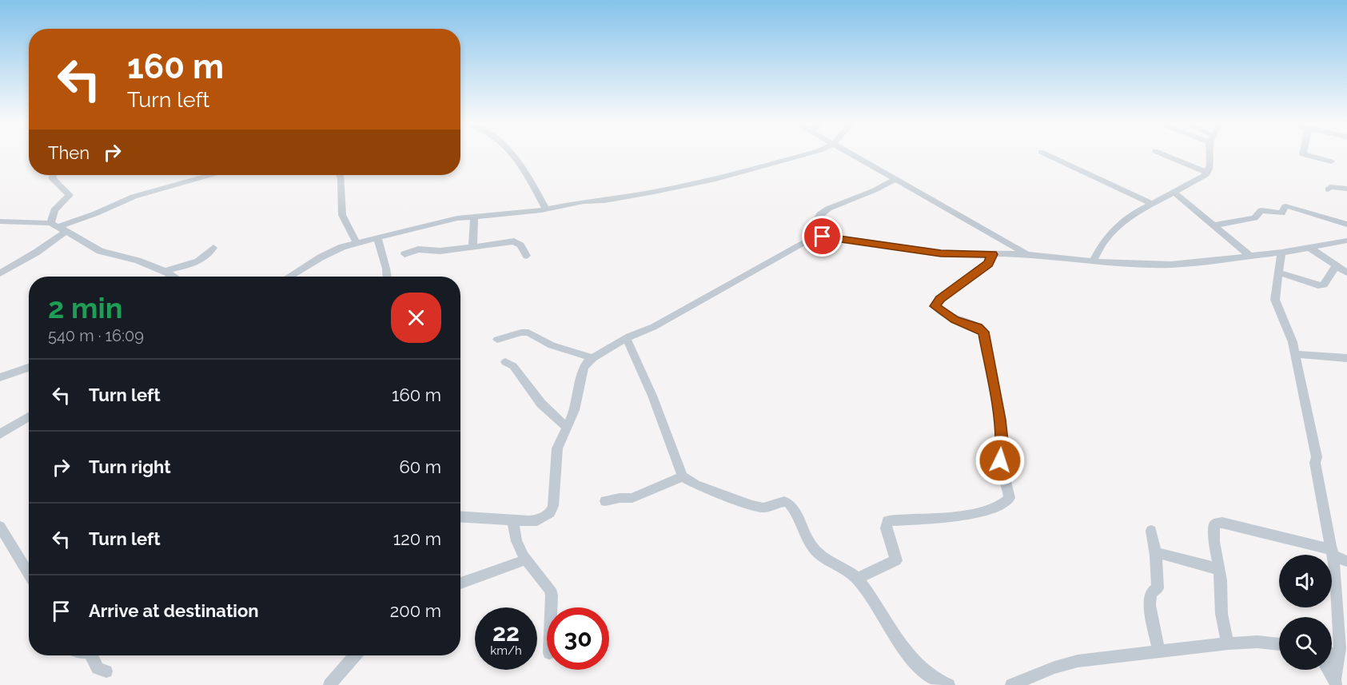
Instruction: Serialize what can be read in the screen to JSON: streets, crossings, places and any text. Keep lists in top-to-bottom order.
{
  "page": {
    "turn": ["160 m", "Turn left"],
    "then": "Then",
    "heading": ["2 min", "540 m · 16:09"],
    "list": [
      {
        "name": "Turn left",
        "value": "160 m"
      },
      {
        "name": "Turn right",
        "value": "60 m"
      },
      {
        "name": "Turn left",
        "value": "120 m"
      },
      {
        "name": "Arrive at destination",
        "value": "200 m"
      }
    ],
    "speed": "22 km/h",
    "limit": "30"
  }
}
